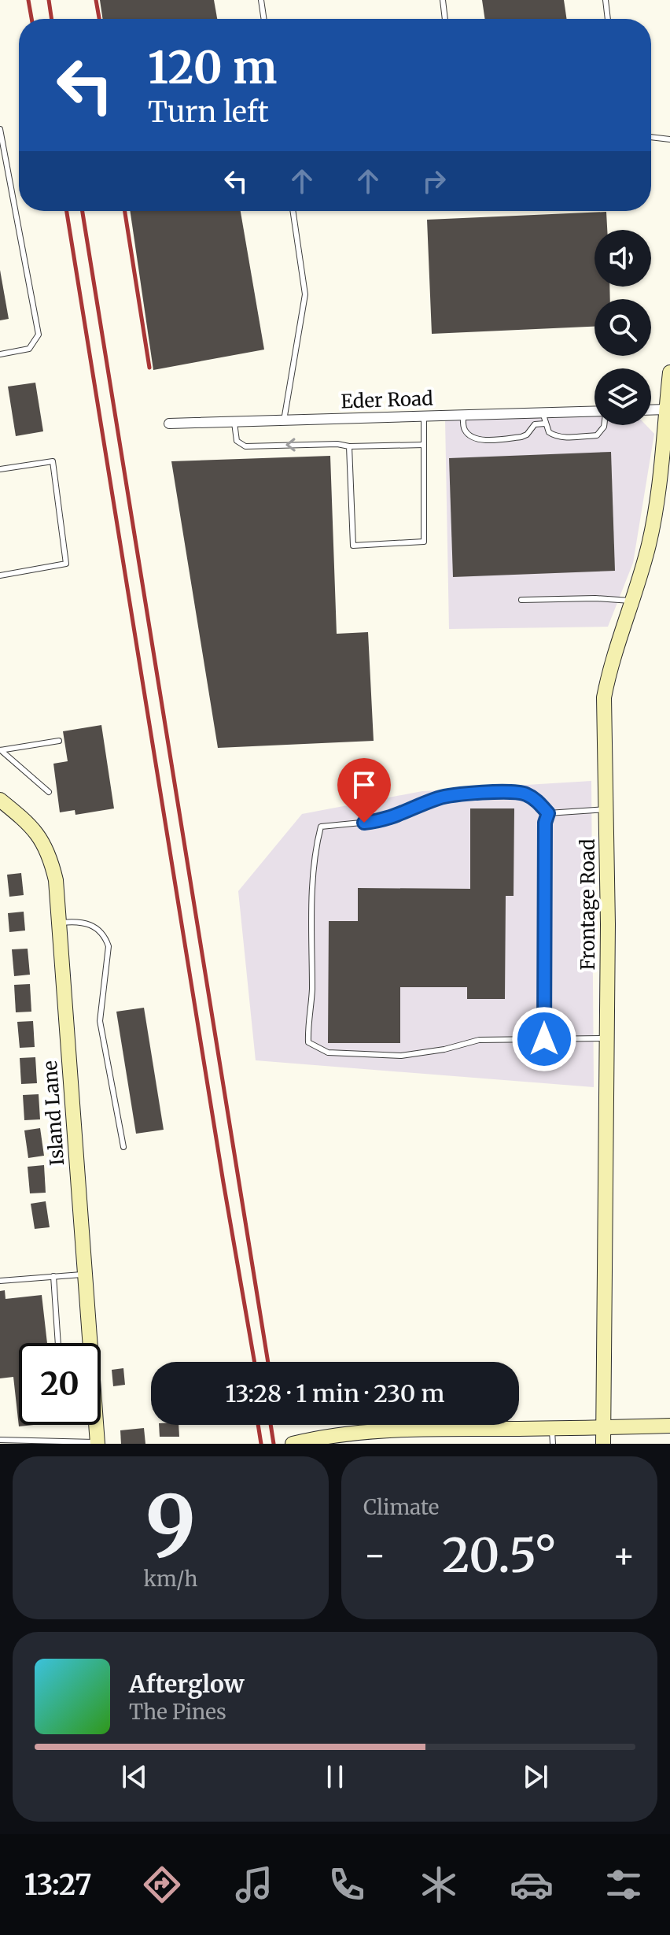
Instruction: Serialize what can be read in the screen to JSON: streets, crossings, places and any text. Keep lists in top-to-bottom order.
{
  "streets": {
    "street": ["Eder Road", "Frontage Road", "Island Lane"]
  },
  "page": {
    "turn": ["120 m", "Turn left"],
    "limit": "20",
    "trip": "13:28 · 1 min · 230 m",
    "tile": [
      ["9", "km/h"],
      "Climate"
    ],
    "heat": ["−", "20.5°", "+"],
    "song": ["Afterglow", "The Pines"],
    "tabs": "13:27"
  }
}
